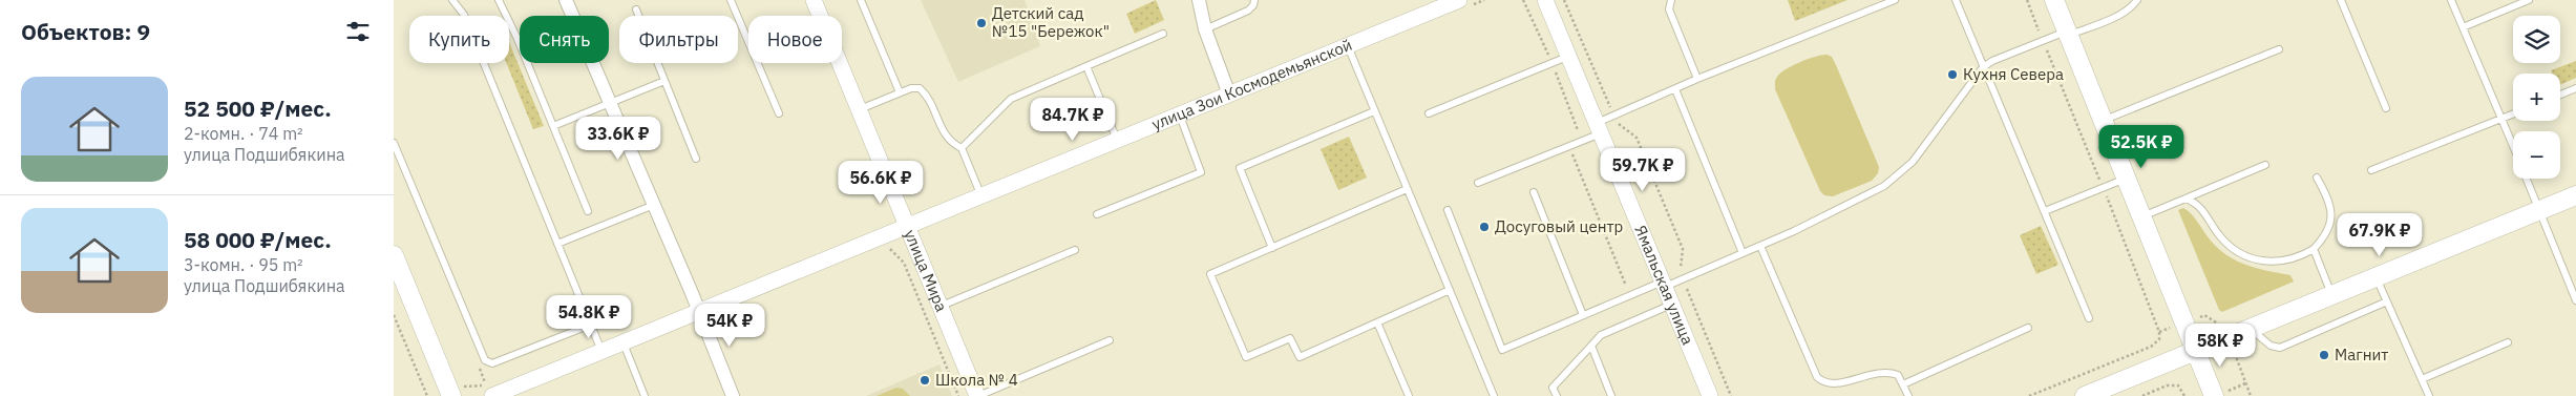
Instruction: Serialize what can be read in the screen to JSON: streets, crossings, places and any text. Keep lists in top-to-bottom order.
{
  "streets": {
    "street": ["улица Зои Космодемьянской", "улица Мира", "Ямальская улица"]
  },
  "crossings": [
    ["улица Зои Космодемьянской", "улица Мира"]
  ],
  "places": [
    "Детский сад №15 \"Бережок\"",
    "Кухня Севера",
    "Досуговый центр",
    "Магнит",
    "Школа № 4"
  ],
  "page": {
    "heading": "Объектов: 9",
    "map_buttons": ["+", "−"],
    "chip": [
      "Купить",
      "Снять",
      "Фильтры",
      "Новое"
    ],
    "list": [
      {
        "name": "52 500 ₽/мес.",
        "note": "2-комн. · 74 m² · улица Подшибякина"
      },
      {
        "name": "58 000 ₽/мес.",
        "note": "3-комн. · 95 m² · улица Подшибякина"
      }
    ],
    "price": [
      "84.7K ₽",
      "33.6K ₽",
      "52.5K ₽",
      "59.7K ₽",
      "56.6K ₽",
      "67.9K ₽",
      "54.8K ₽",
      "54K ₽",
      "58K ₽"
    ]
  }
}
